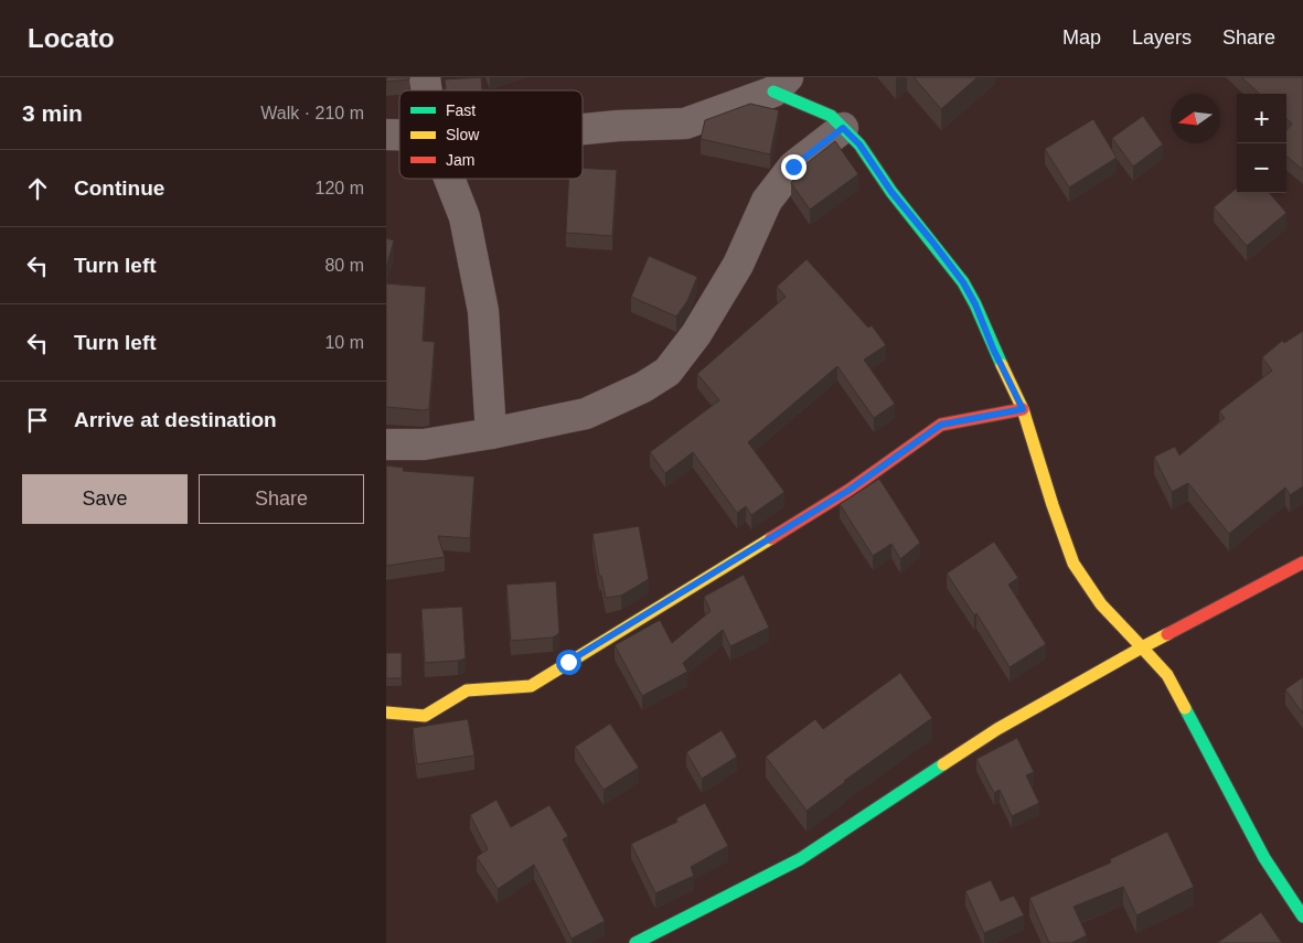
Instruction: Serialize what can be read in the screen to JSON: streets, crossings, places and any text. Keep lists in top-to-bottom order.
{
  "legend": ["Fast", "Slow", "Jam"],
  "north": "left",
  "page": {
    "header": "Locato",
    "nav": ["Map", "Layers", "Share"],
    "heading": ["3 min", "Walk · 210 m"],
    "map_buttons": ["+", "−"],
    "list": [
      ["Continue", "120 m"],
      ["Turn left", "80 m"],
      ["Turn left", "10 m"],
      "Arrive at destination"
    ],
    "buttons": ["Save", "Share"]
  }
}
